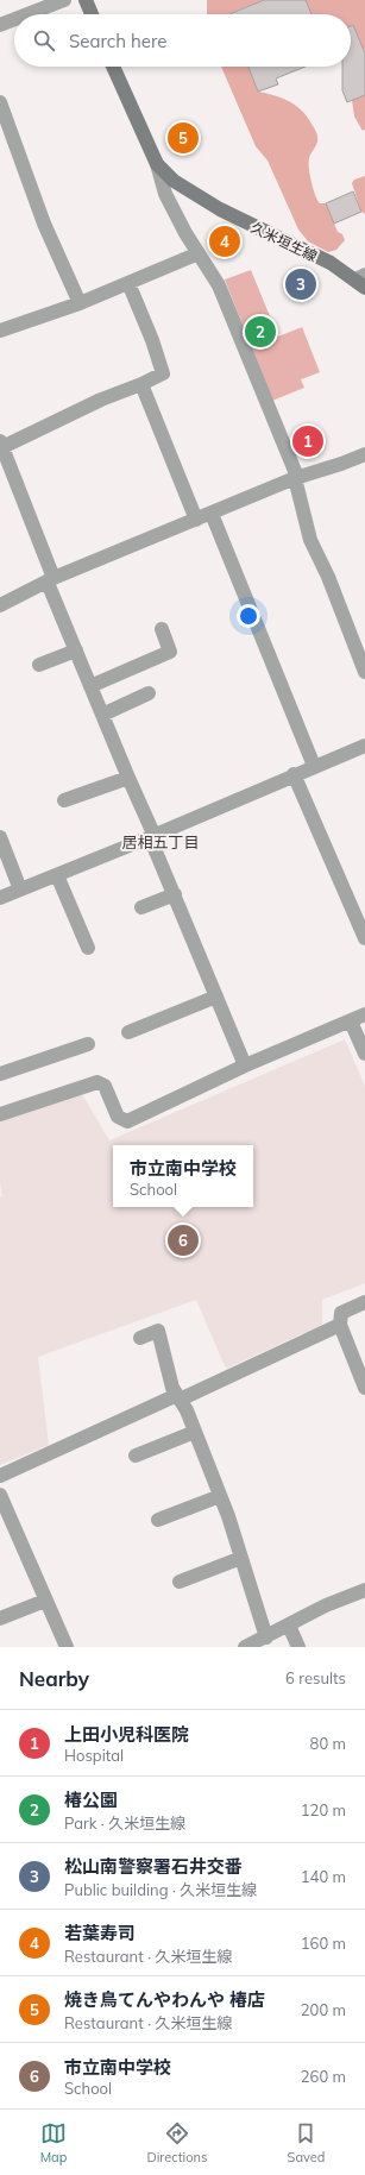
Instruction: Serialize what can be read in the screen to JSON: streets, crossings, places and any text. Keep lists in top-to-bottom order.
{
  "streets": {
    "main road": ["久米垣生線"]
  },
  "districts": ["居相五丁目"],
  "page": {
    "search": "Search here",
    "pins": [
      "5",
      "4",
      "3",
      "2",
      "1",
      "6"
    ],
    "popup": ["市立南中学校", "School"],
    "heading": ["Nearby", "6 results"],
    "list": [
      {
        "mark": "1",
        "name": "上田小児科医院",
        "note": "Hospital",
        "value": "80 m"
      },
      {
        "mark": "2",
        "name": "椿公園",
        "note": "Park · 久米垣生線",
        "value": "120 m"
      },
      {
        "mark": "3",
        "name": "松山南警察署石井交番",
        "note": "Public building · 久米垣生線",
        "value": "140 m"
      },
      {
        "mark": "4",
        "name": "若葉寿司",
        "note": "Restaurant · 久米垣生線",
        "value": "160 m"
      },
      {
        "mark": "5",
        "name": "焼き鳥てんやわんや 椿店",
        "note": "Restaurant · 久米垣生線",
        "value": "200 m"
      },
      {
        "mark": "6",
        "name": "市立南中学校",
        "note": "School",
        "value": "260 m"
      }
    ],
    "nav": ["Map", "Directions", "Saved"]
  }
}
